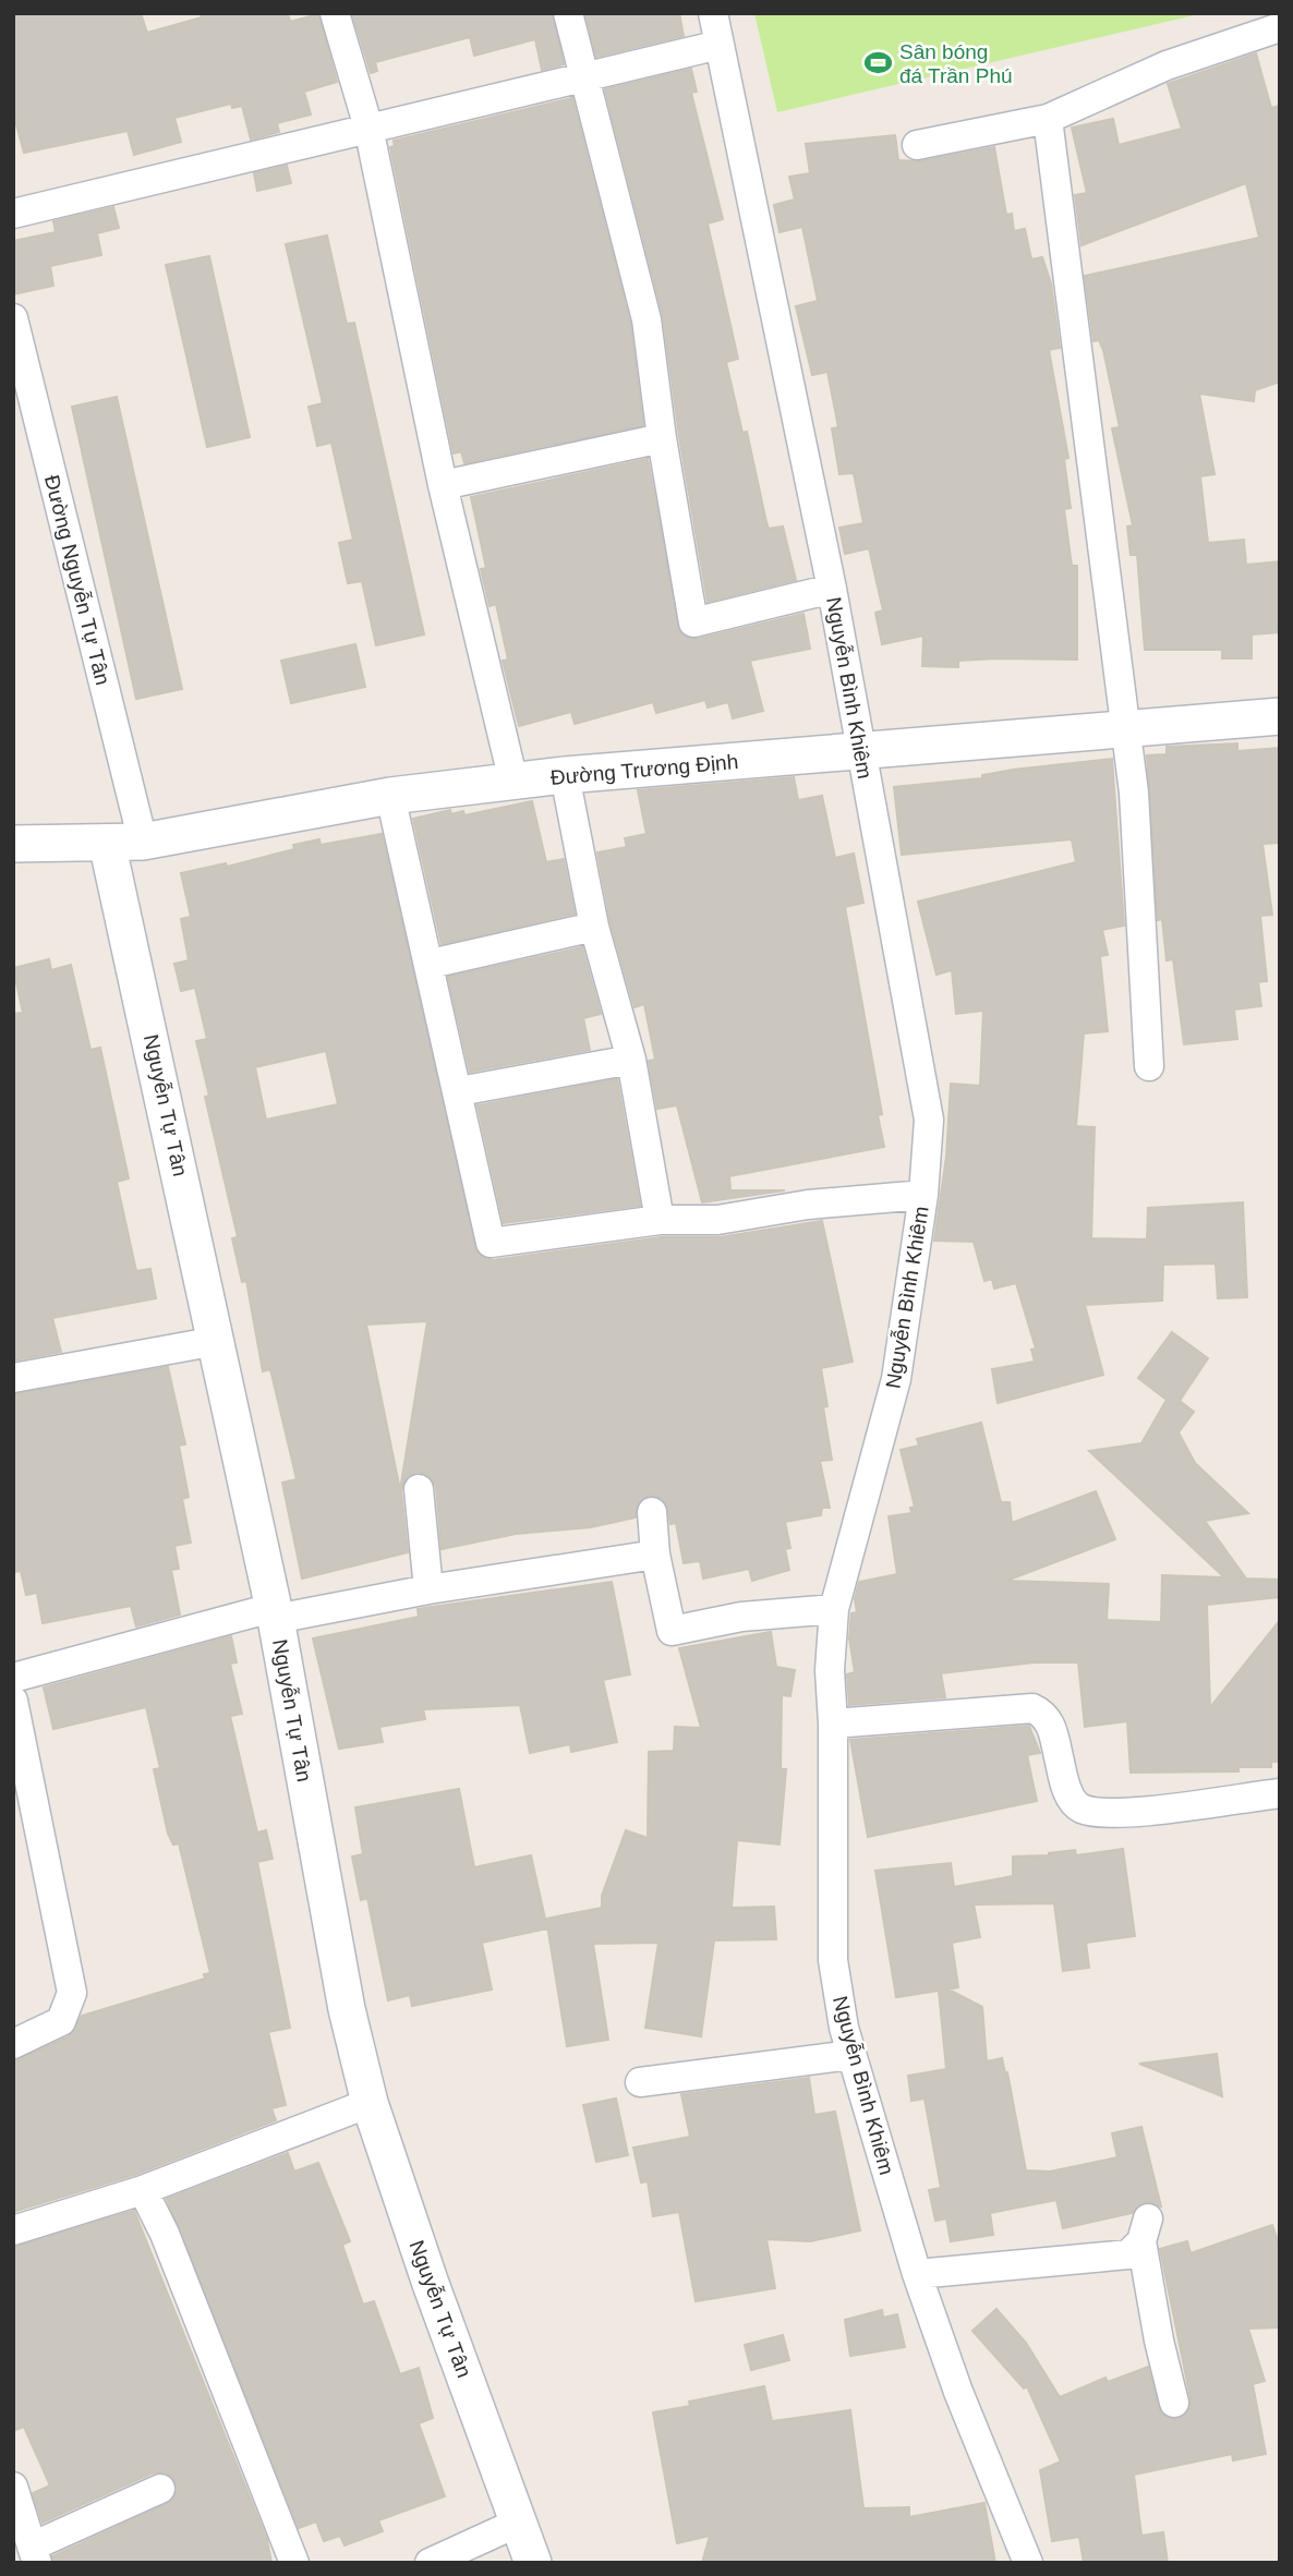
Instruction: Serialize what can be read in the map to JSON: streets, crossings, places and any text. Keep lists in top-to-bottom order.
{
  "streets": {
    "street": [
      "Đường Nguyễn Tự Tân",
      "Nguyễn Bình Khiêm",
      "Đường Trương Định",
      "Nguyễn Tự Tân"
    ]
  },
  "crossings": [
    ["Đường Nguyễn Tự Tân", "Đường Trương Định"],
    ["Nguyễn Bình Khiêm", "Đường Trương Định"],
    ["Đường Trương Định", "Nguyễn Tự Tân"]
  ],
  "places": {
    "sports": ["Sân bóng đá Trần Phú"]
  }
}
